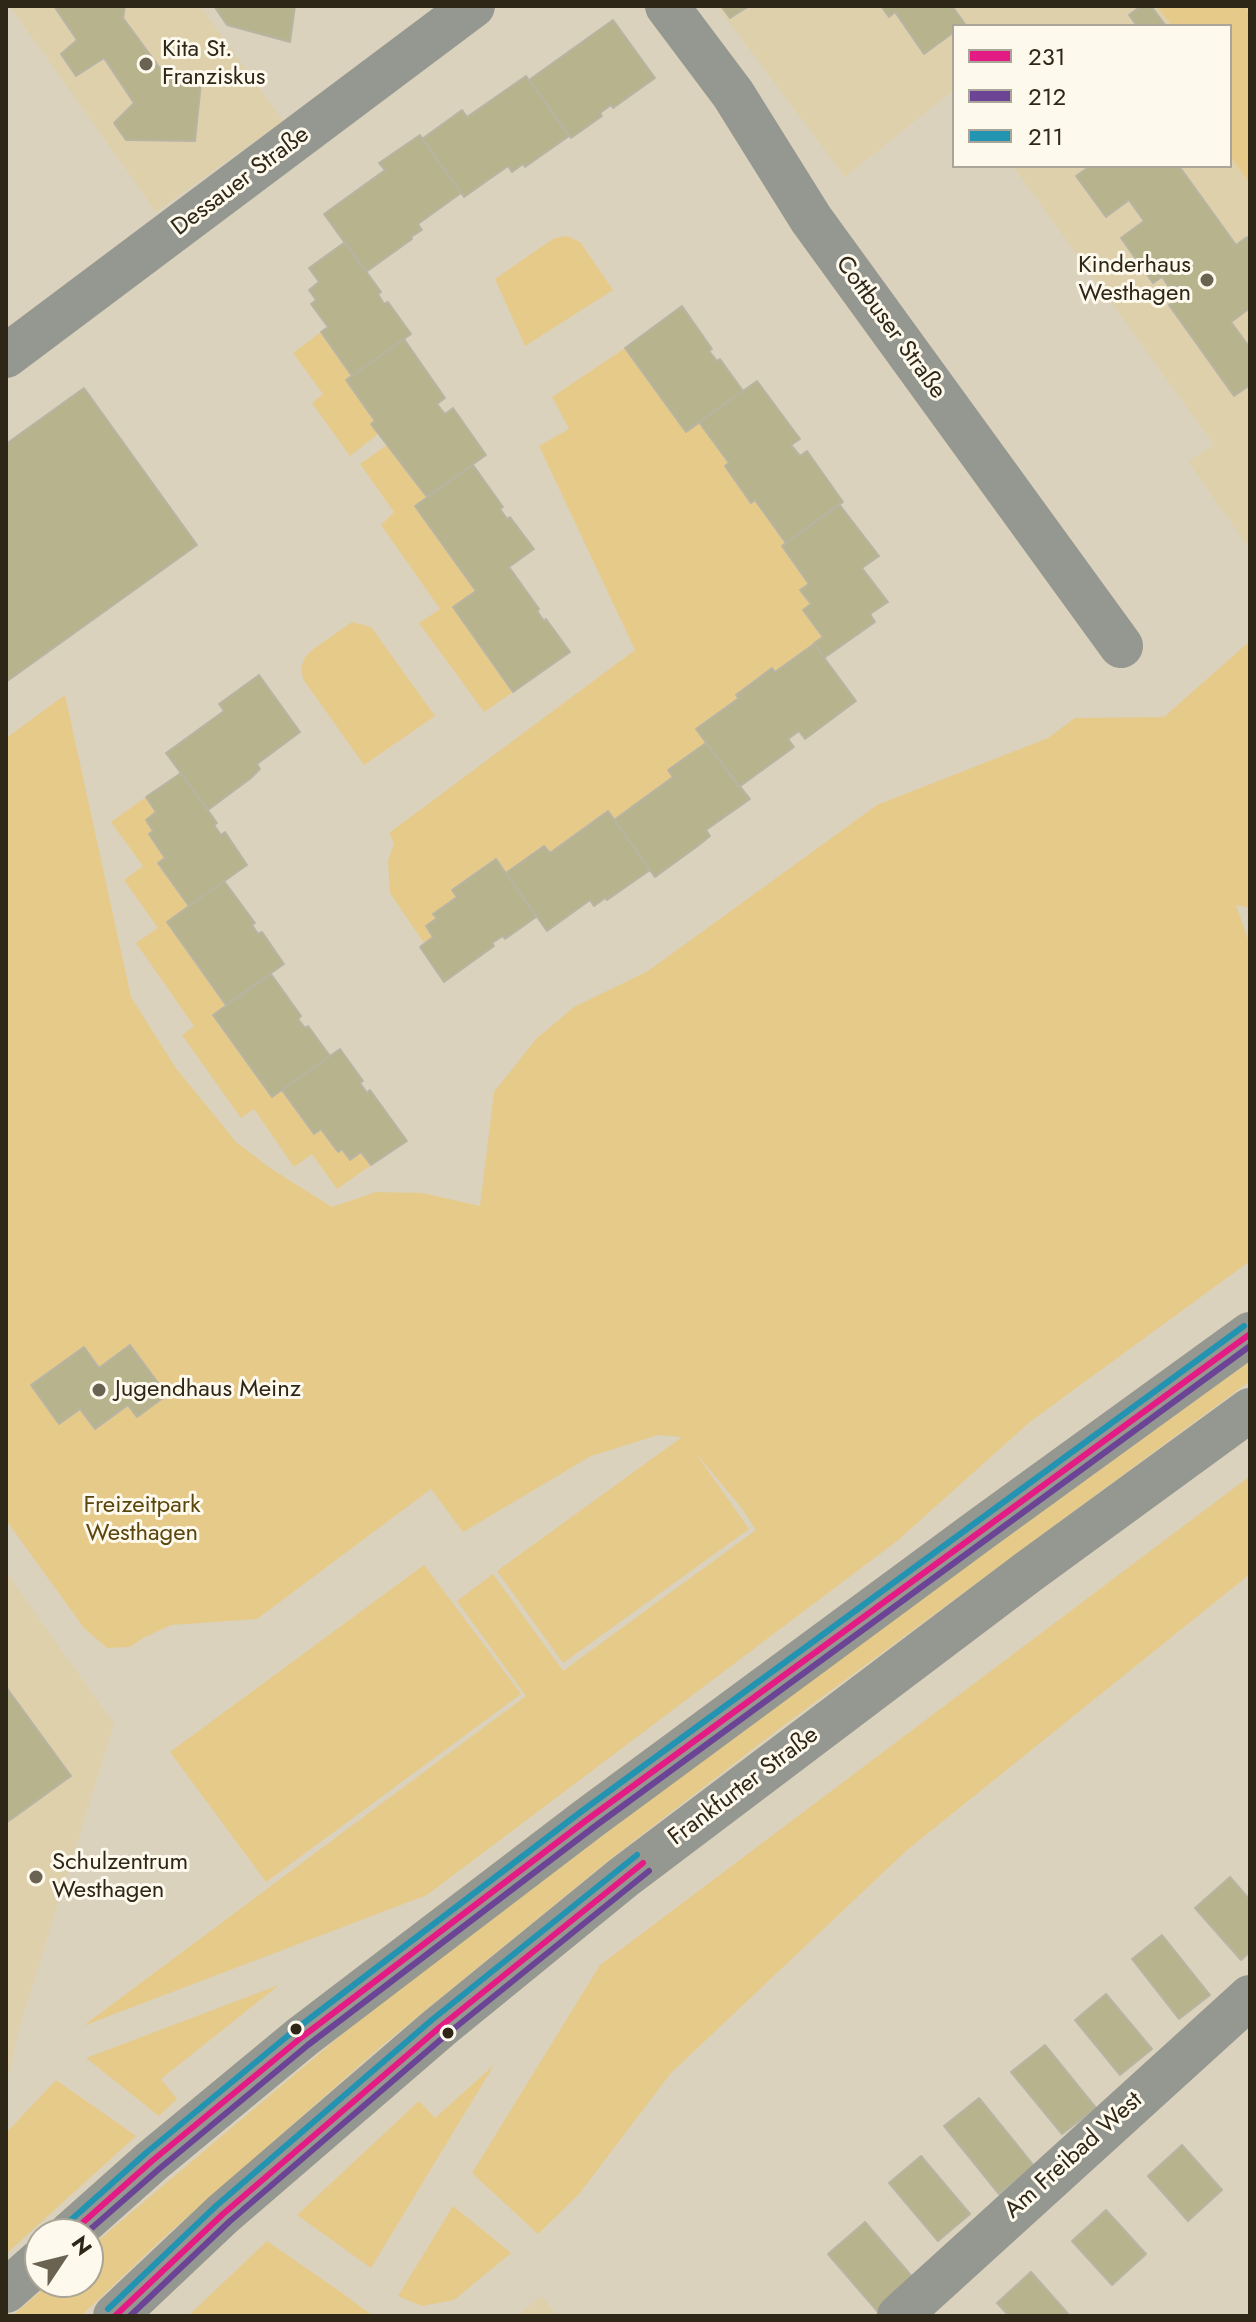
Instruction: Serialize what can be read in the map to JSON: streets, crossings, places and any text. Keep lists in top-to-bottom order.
{
  "streets": {
    "street": [
      "Dessauer Straße",
      "Cottbuser Straße",
      "Frankfurter Straße",
      "Am Freibad West"
    ]
  },
  "parks": ["Freizeitpark Westhagen"],
  "places": [
    "Kita St. Franziskus",
    "Kinderhaus Westhagen",
    "Jugendhaus Meinz",
    "Schulzentrum Westhagen"
  ],
  "lines": ["transit line 211", "transit line 231", "transit line 212"],
  "legend": ["231", "212", "211"],
  "north": "top right"
}
